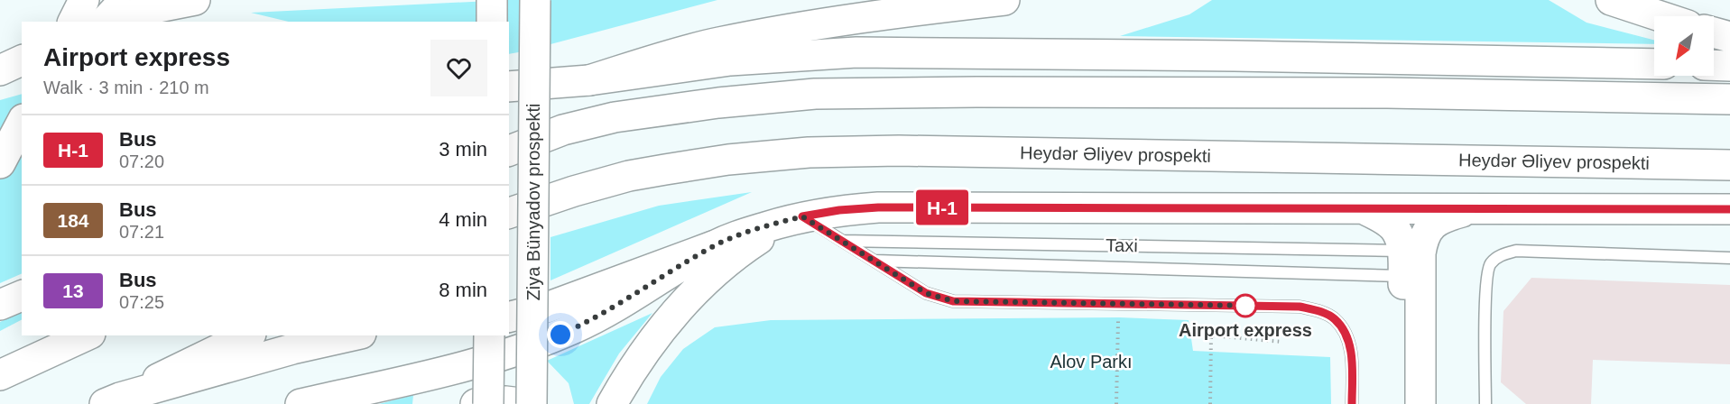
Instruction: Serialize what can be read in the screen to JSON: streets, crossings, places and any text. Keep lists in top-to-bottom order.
{
  "streets": {
    "main road": ["Heydər Əliyev prospekti", "Ziya Bünyadov prospekti"],
    "lane": ["Taxi"]
  },
  "parks": ["Alov Parkı"],
  "places": ["Airport express"],
  "lines": ["bus line H-1"],
  "north": "bottom left",
  "page": {
    "on_map": "H-1",
    "heading": ["Airport express", "Walk · 3 min · 210 m"],
    "list": [
      {
        "mark": "H-1",
        "name": "Bus",
        "note": "07:20",
        "value": "3 min"
      },
      {
        "mark": "184",
        "name": "Bus",
        "note": "07:21",
        "value": "4 min"
      },
      {
        "mark": "13",
        "name": "Bus",
        "note": "07:25",
        "value": "8 min"
      }
    ]
  }
}
